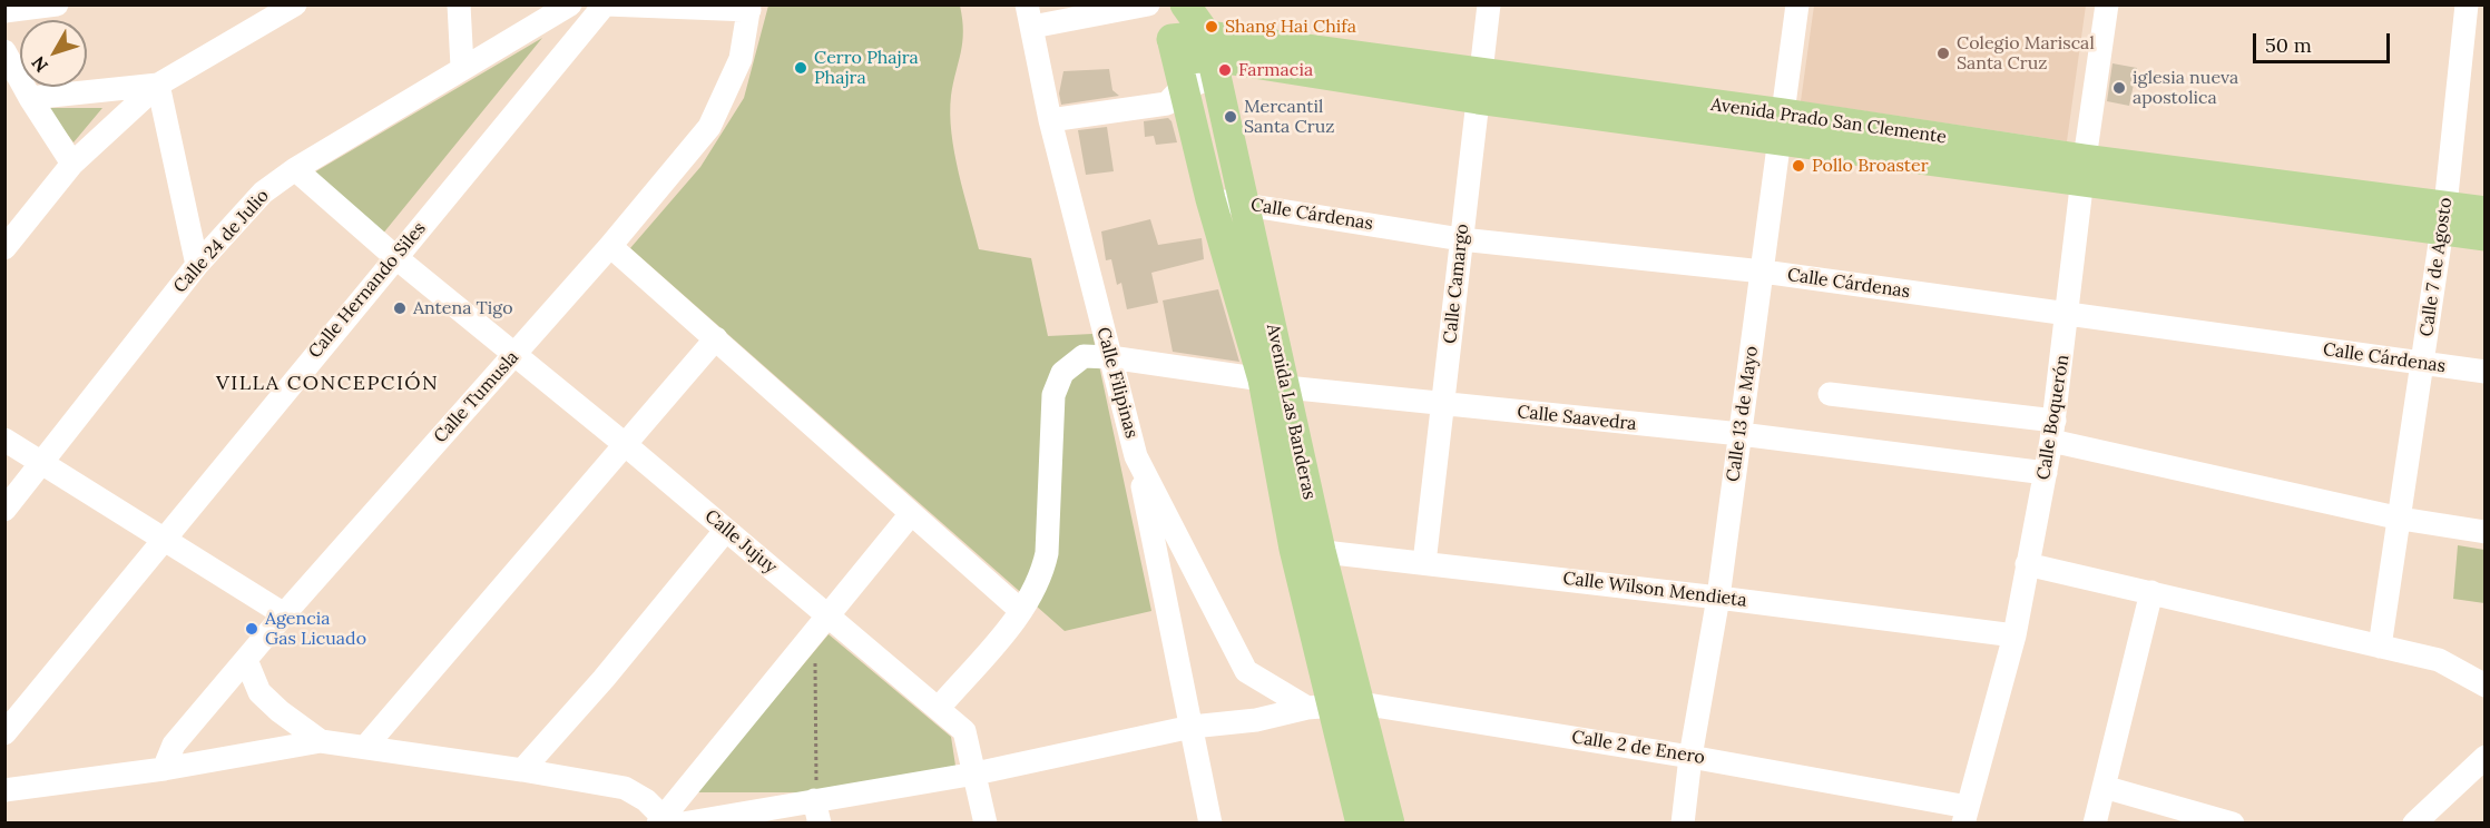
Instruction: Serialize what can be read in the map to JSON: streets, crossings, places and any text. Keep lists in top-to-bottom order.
{
  "streets": {
    "main road": ["Avenida Prado San Clemente", "Avenida Las Banderas"],
    "street": [
      "Calle Cárdenas",
      "Calle 24 de Julio",
      "Calle 7 de Agosto",
      "Calle Camargo",
      "Calle Hernando Siles",
      "Calle Filipinas",
      "Calle Tumusla",
      "Calle 13 de Mayo",
      "Calle Boquerón",
      "Calle Saavedra",
      "Calle Jujuy",
      "Calle Wilson Mendieta",
      "Calle 2 de Enero"
    ]
  },
  "crossings": [
    ["Avenida Prado San Clemente", "Calle 7 de Agosto"],
    ["Avenida Prado San Clemente", "Calle Camargo"],
    ["Avenida Prado San Clemente", "Avenida Las Banderas"],
    ["Avenida Prado San Clemente", "Calle 13 de Mayo"],
    ["Avenida Prado San Clemente", "Calle Boquerón"],
    ["Calle Cárdenas", "Calle 7 de Agosto"],
    ["Calle Cárdenas", "Calle Camargo"],
    ["Calle Cárdenas", "Avenida Las Banderas"],
    ["Calle Cárdenas", "Calle 13 de Mayo"],
    ["Calle Cárdenas", "Calle Boquerón"],
    ["Calle 24 de Julio", "Calle Jujuy"],
    ["Calle Camargo", "Calle Saavedra"],
    ["Calle Camargo", "Calle Wilson Mendieta"],
    ["Calle Hernando Siles", "Calle Jujuy"],
    ["Calle Filipinas", "Avenida Las Banderas"],
    ["Calle Filipinas", "Calle Saavedra"],
    ["Calle Filipinas", "Calle 2 de Enero"],
    ["Calle Tumusla", "Calle Jujuy"],
    ["Avenida Las Banderas", "Calle Saavedra"],
    ["Avenida Las Banderas", "Calle Wilson Mendieta"],
    ["Avenida Las Banderas", "Calle 2 de Enero"],
    ["Calle 13 de Mayo", "Calle Saavedra"],
    ["Calle 13 de Mayo", "Calle Wilson Mendieta"],
    ["Calle 13 de Mayo", "Calle 2 de Enero"],
    ["Calle Boquerón", "Calle Saavedra"],
    ["Calle Boquerón", "Calle Wilson Mendieta"],
    ["Calle Boquerón", "Calle 2 de Enero"],
    ["Calle Saavedra", "Calle Jujuy"]
  ],
  "districts": ["VILLA CONCEPCIÓN"],
  "places": [
    "Shang Hai Chifa",
    "Colegio Mariscal Santa Cruz",
    "Cerro Phajra Phajra",
    "Farmacia",
    "iglesia nueva apostolica",
    "Mercantil Santa Cruz",
    "Pollo Broaster",
    "Antena Tigo",
    "Agencia Gas Licuado"
  ],
  "scale_bar": "50 m",
  "north": "bottom left"
}
